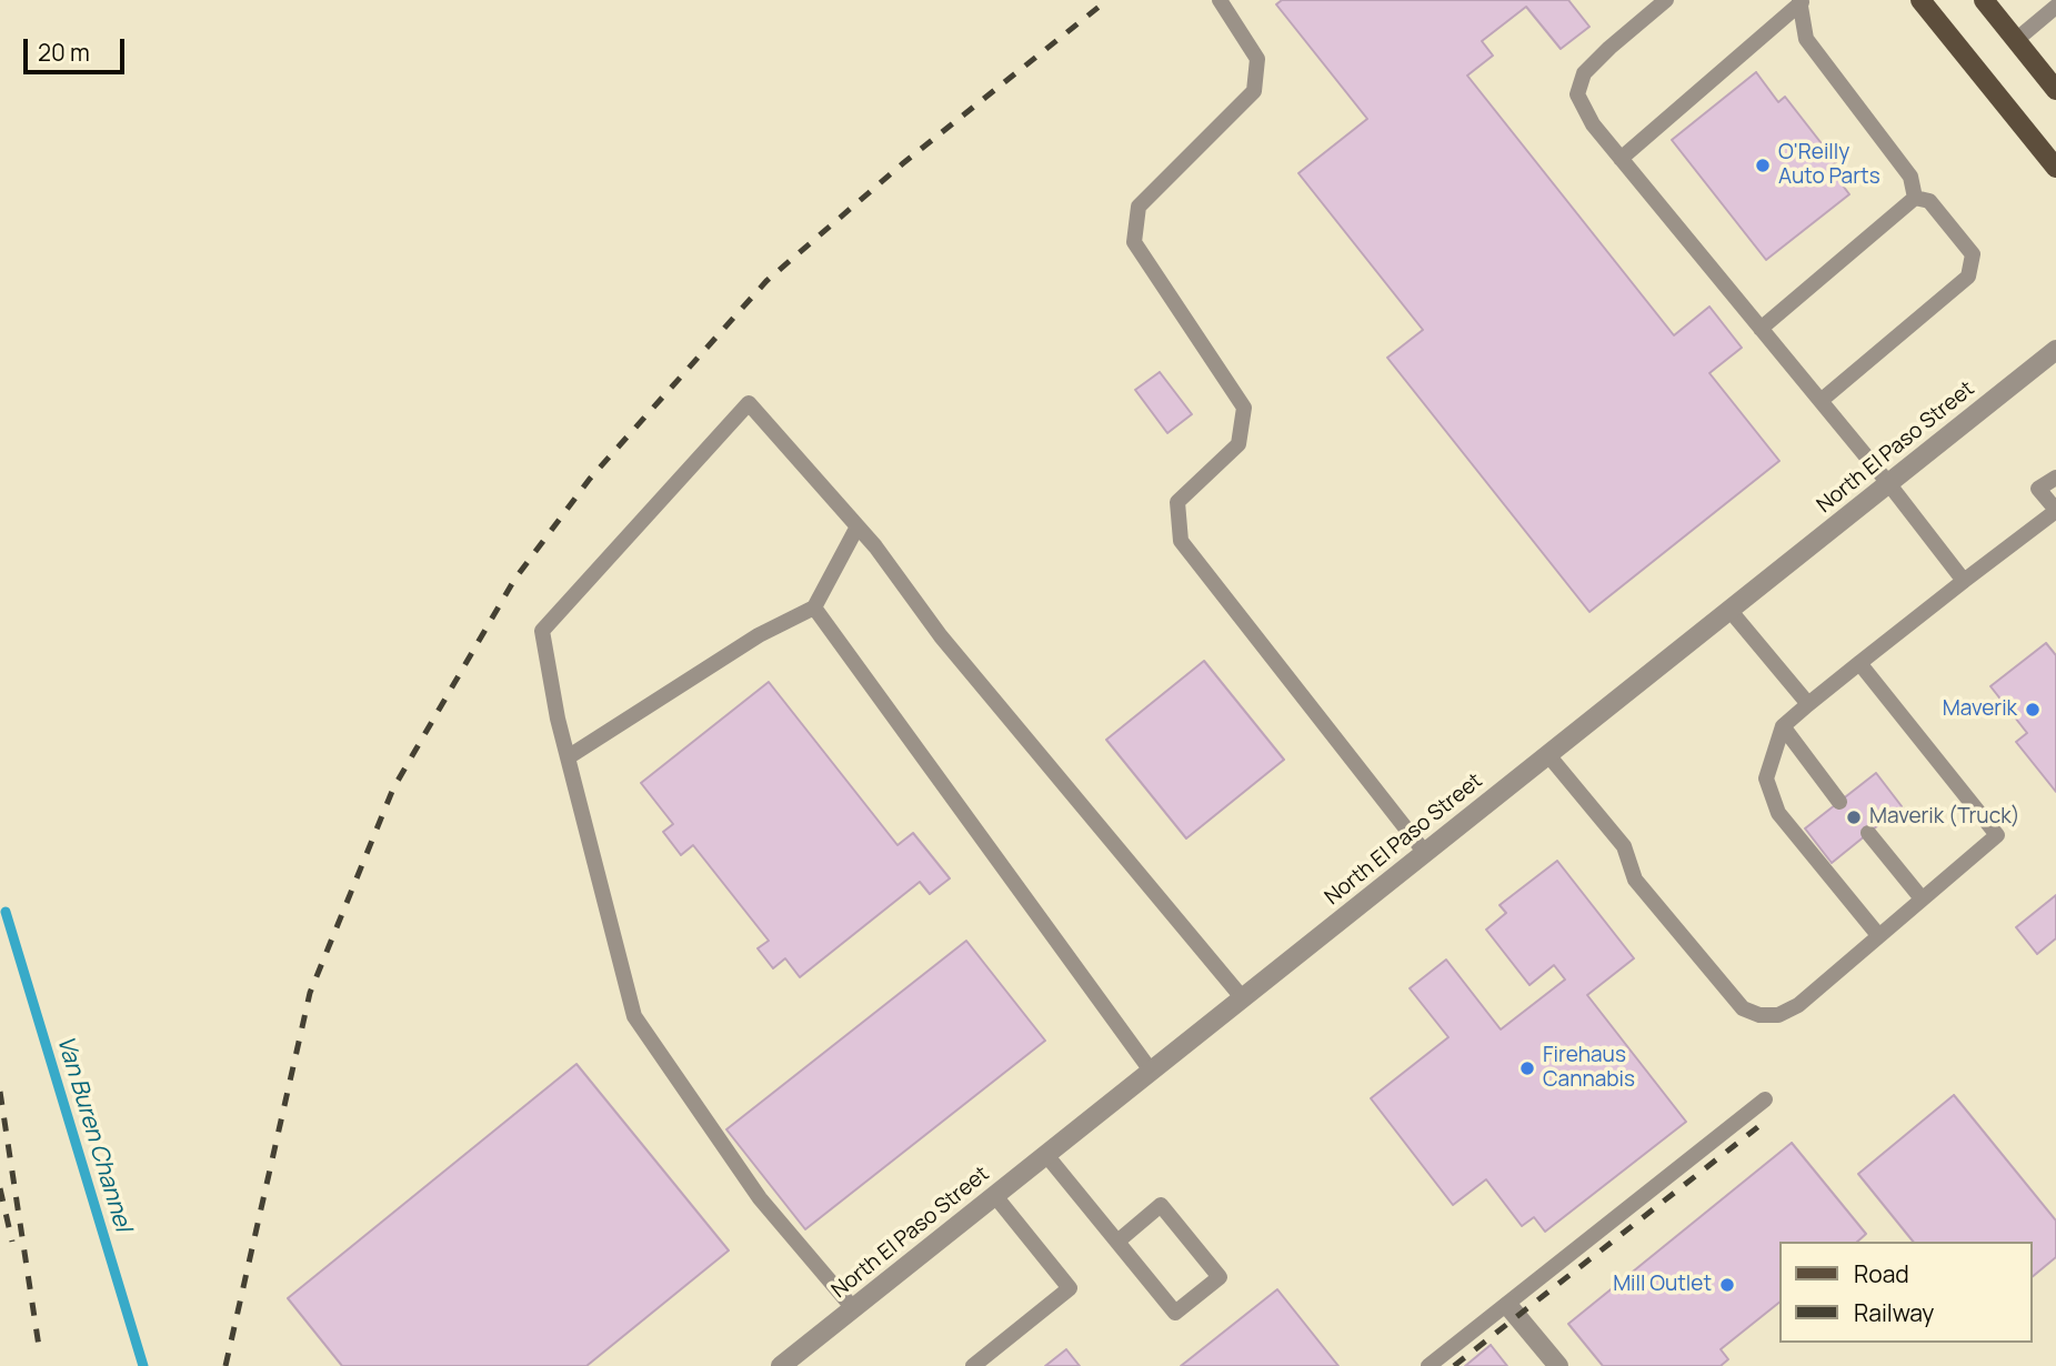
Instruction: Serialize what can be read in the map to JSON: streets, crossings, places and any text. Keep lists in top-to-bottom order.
{
  "streets": {
    "street": ["North El Paso Street"]
  },
  "water": ["Van Buren Channel"],
  "places": [
    "O'Reilly Auto Parts",
    "Maverik",
    "Maverik (Truck)",
    "Firehaus Cannabis",
    "Mill Outlet"
  ],
  "legend": ["Road", "Railway"],
  "scale_bar": "20 m"
}
